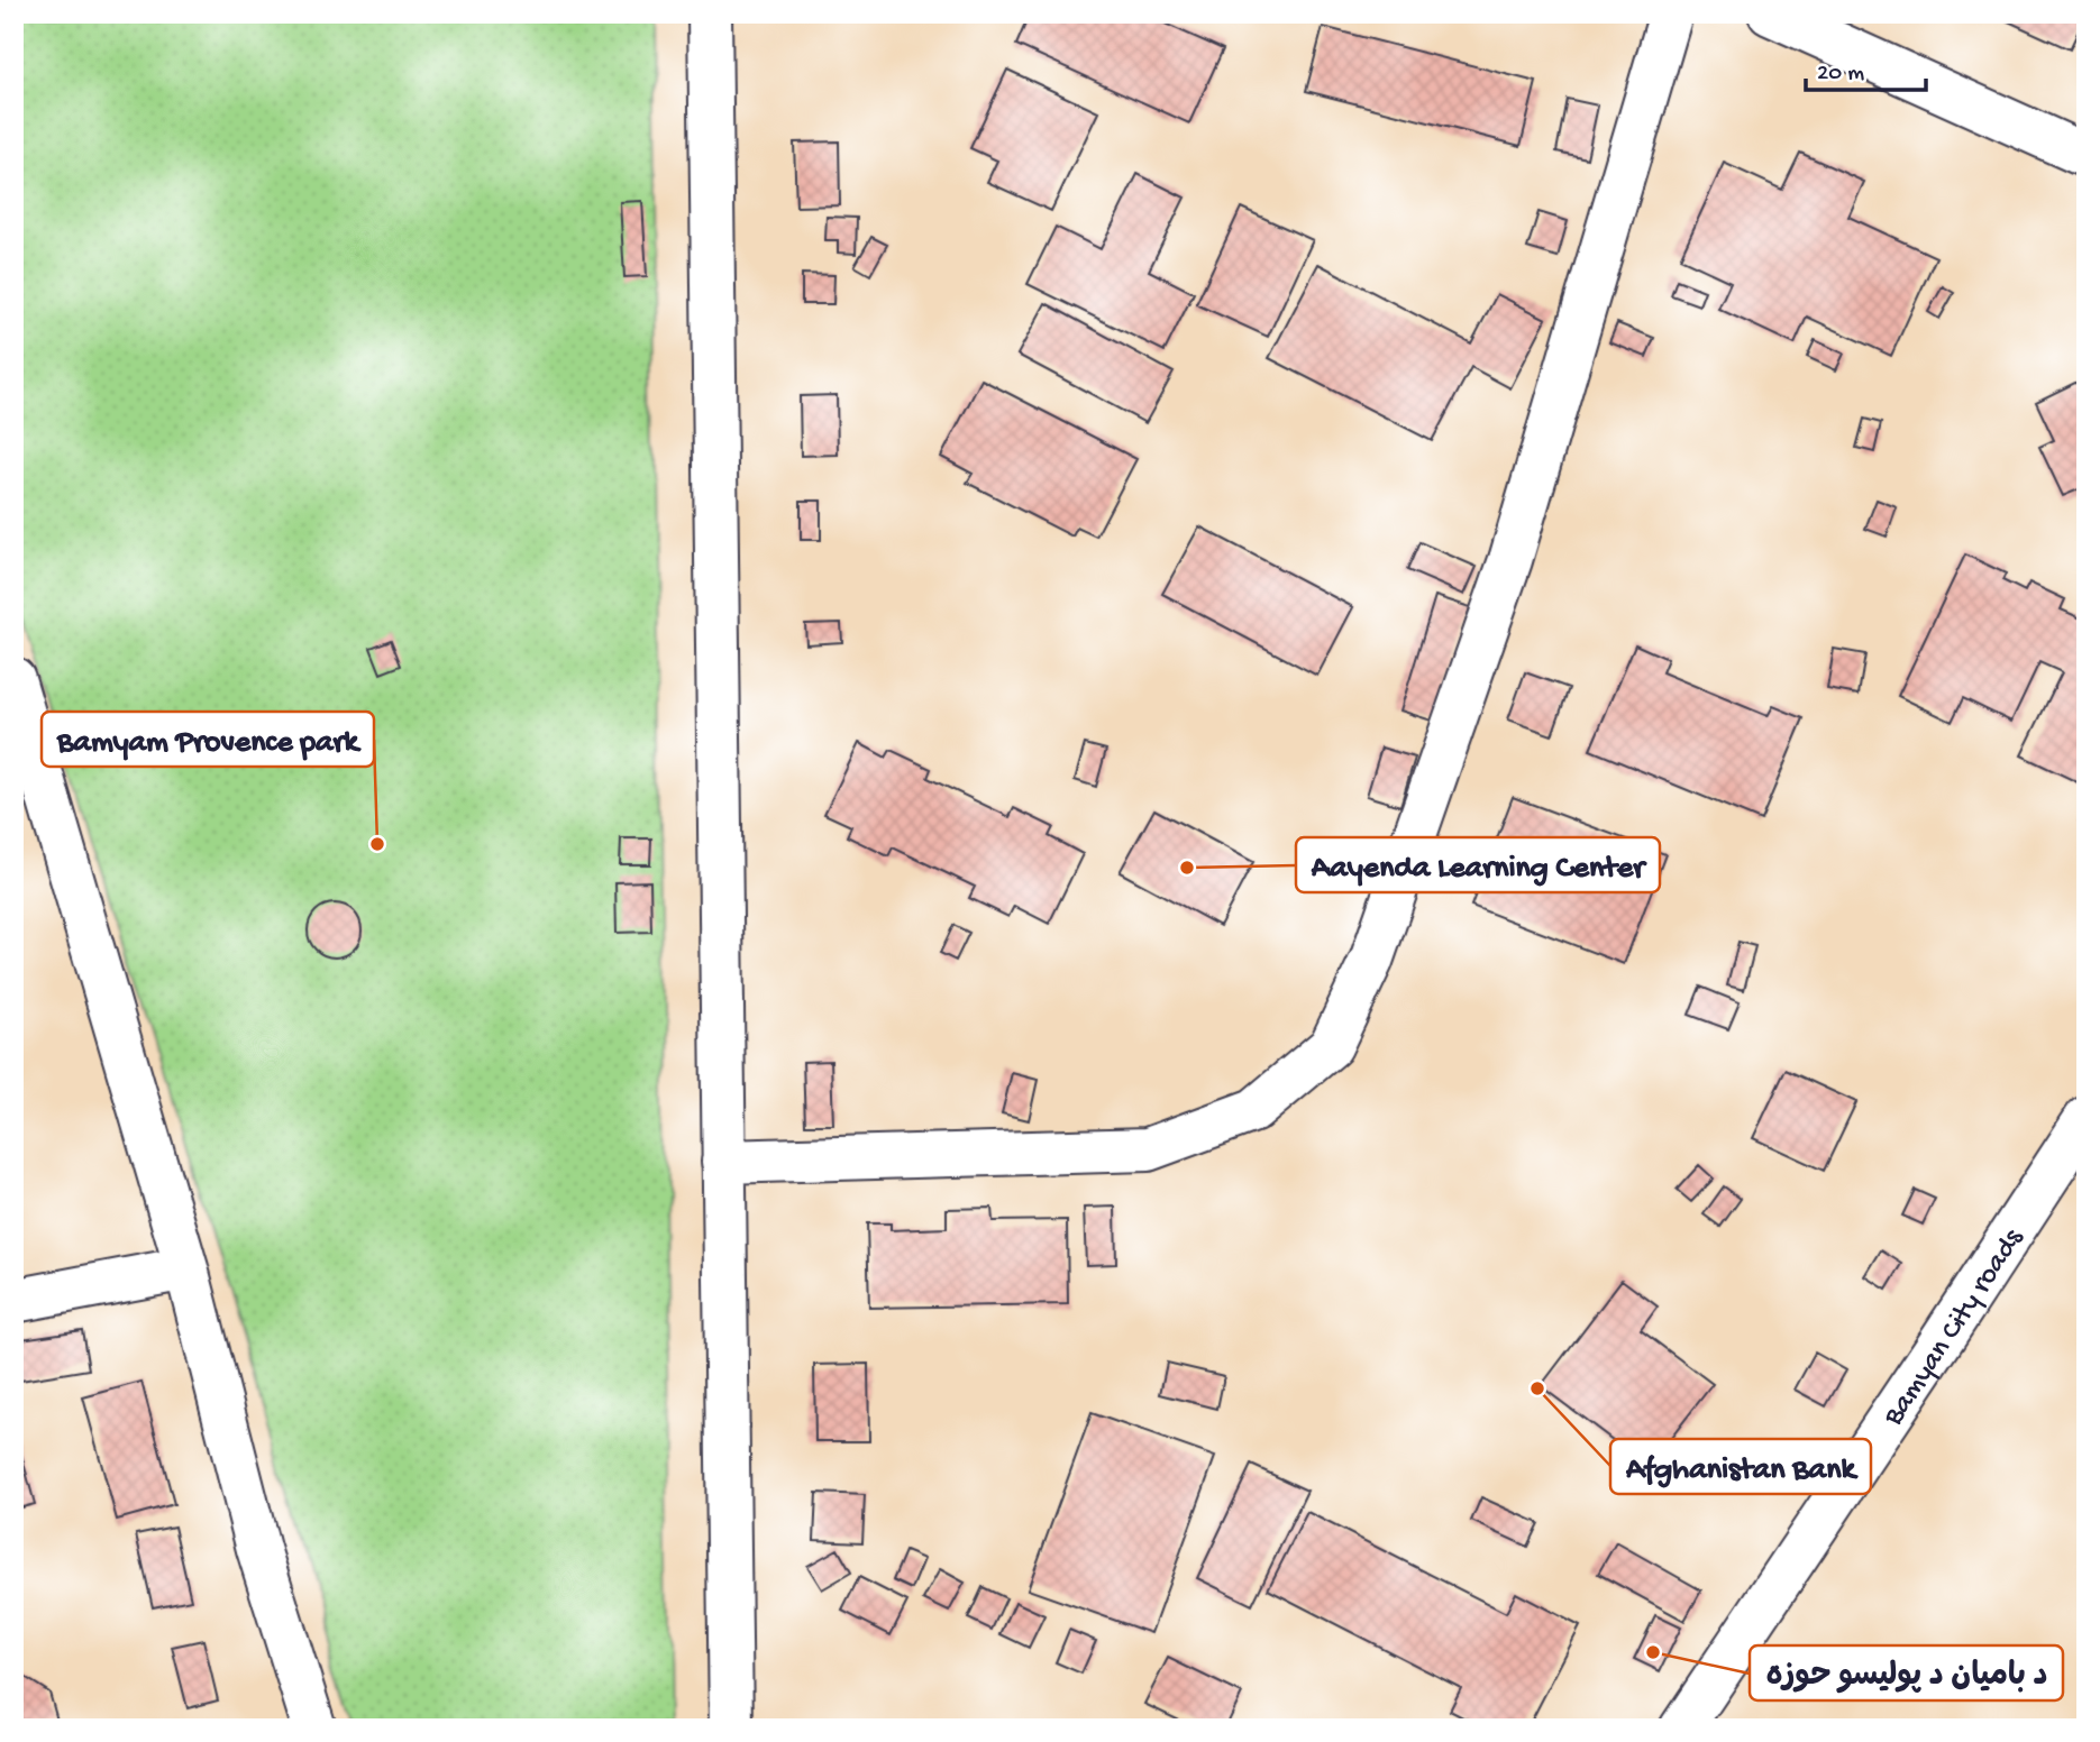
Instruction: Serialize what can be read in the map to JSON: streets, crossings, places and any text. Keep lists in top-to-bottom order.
{
  "streets": {
    "street": ["Bamyan City roads"]
  },
  "places": [
    "Bamyam Provence park",
    "Aayenda Learning Center",
    "Afghanistan Bank",
    "د بامیان د پولیسو حوزه"
  ],
  "scale_bar": "20 m"
}
